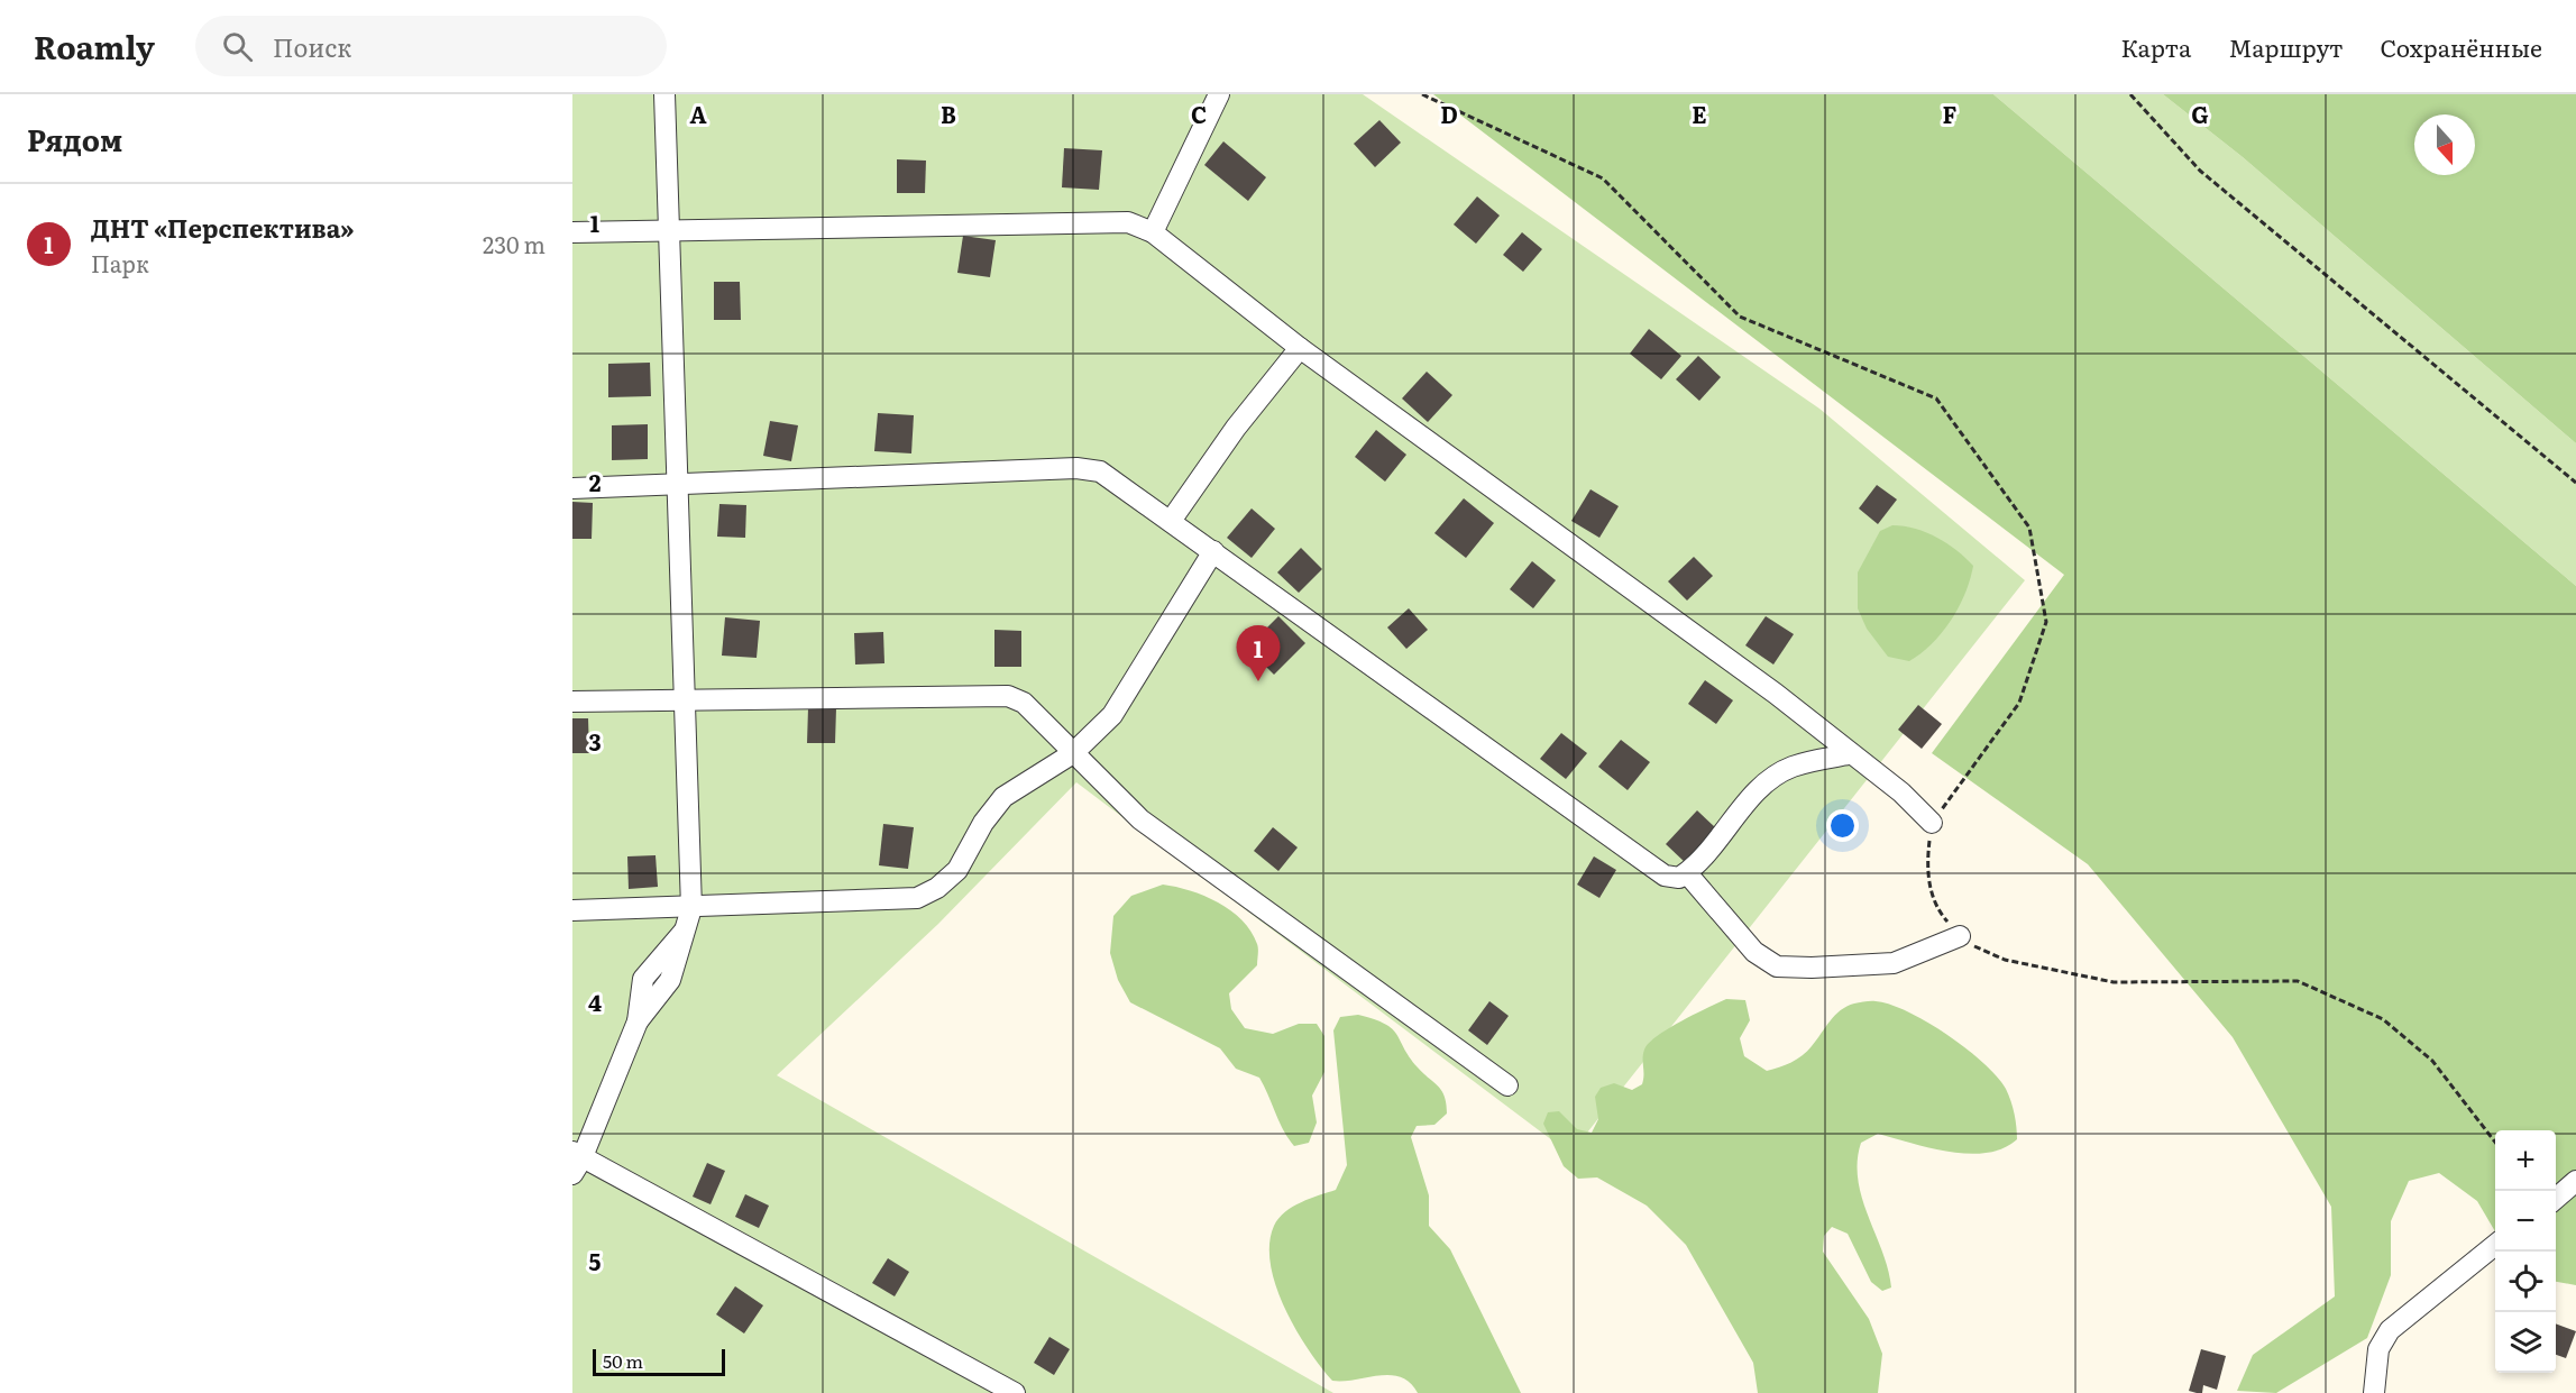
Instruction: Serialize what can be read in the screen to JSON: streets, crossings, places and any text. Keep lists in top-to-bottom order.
{
  "scale_bar": "50 m",
  "north": "bottom",
  "page": {
    "header": "Roamly",
    "search": "Поиск",
    "nav": ["Карта", "Маршрут", "Сохранённые"],
    "heading": "Рядом",
    "list": [
      {
        "mark": "1",
        "name": "ДНТ «Перспектива»",
        "note": "Парк",
        "value": "230 m"
      }
    ],
    "pins": "1",
    "map_buttons": ["+", "−"],
    "scale": "50 m"
  },
  "grid": {
    "columns": [
      "A",
      "B",
      "C",
      "D",
      "E",
      "F",
      "G"
    ],
    "rows": [
      "1",
      "2",
      "3",
      "4",
      "5"
    ]
  }
}
